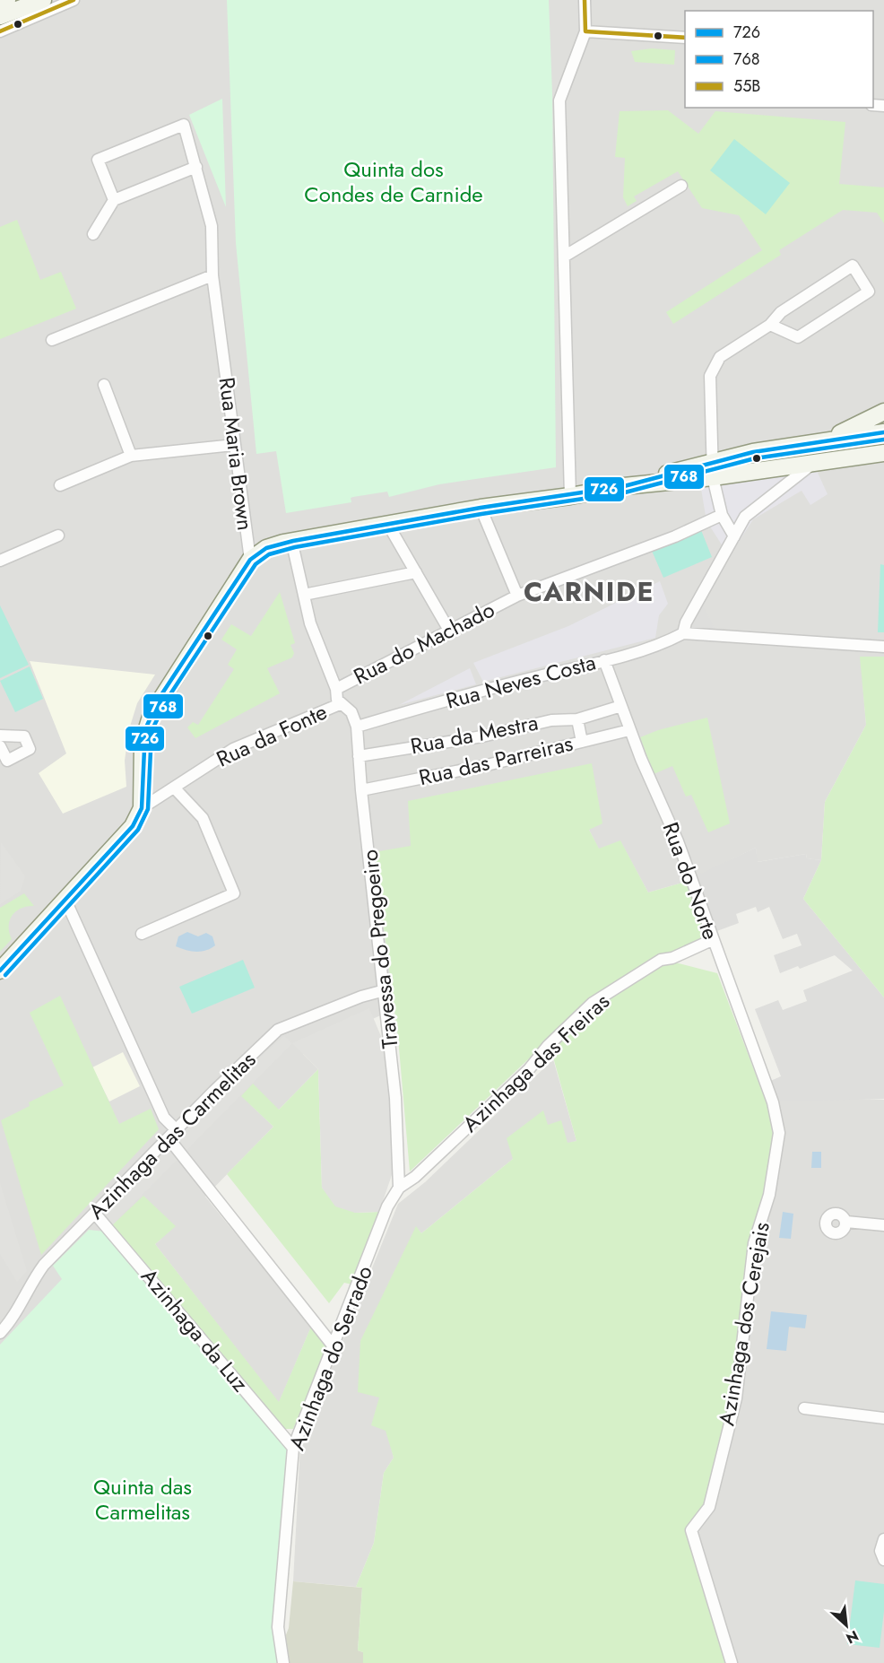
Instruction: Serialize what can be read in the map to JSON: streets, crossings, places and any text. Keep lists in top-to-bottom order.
{
  "streets": {
    "main road": ["Rua Maria Brown", "Rua da Fonte"],
    "street": [
      "Rua do Machado",
      "Rua Neves Costa",
      "Rua da Mestra",
      "Rua das Parreiras",
      "Rua do Norte",
      "Travessa do Pregoeiro",
      "Azinhaga das Freiras",
      "Azinhaga das Carmelitas",
      "Azinhaga dos Cerejais",
      "Azinhaga da Luz",
      "Azinhaga do Serrado"
    ]
  },
  "crossings": [
    ["Rua Maria Brown", "Rua da Fonte"],
    ["Rua do Machado", "Rua da Fonte"],
    ["Rua do Machado", "Travessa do Pregoeiro"],
    ["Rua Neves Costa", "Rua do Norte"],
    ["Rua Neves Costa", "Travessa do Pregoeiro"],
    ["Rua da Mestra", "Rua do Norte"],
    ["Rua da Mestra", "Travessa do Pregoeiro"],
    ["Rua da Fonte", "Travessa do Pregoeiro"],
    ["Rua das Parreiras", "Rua do Norte"],
    ["Rua das Parreiras", "Travessa do Pregoeiro"],
    ["Rua do Norte", "Azinhaga das Freiras"],
    ["Rua do Norte", "Azinhaga dos Cerejais"],
    ["Travessa do Pregoeiro", "Azinhaga das Freiras"],
    ["Travessa do Pregoeiro", "Azinhaga das Carmelitas"],
    ["Travessa do Pregoeiro", "Azinhaga do Serrado"],
    ["Azinhaga das Freiras", "Azinhaga do Serrado"],
    ["Azinhaga das Carmelitas", "Azinhaga da Luz"],
    ["Azinhaga da Luz", "Azinhaga do Serrado"]
  ],
  "districts": ["CARNIDE"],
  "parks": ["Quinta dos Condes de Carnide", "Quinta das Carmelitas"],
  "lines": ["transit line 55B", "transit line 726", "transit line 768"],
  "legend": ["726", "768", "55B"],
  "north": "bottom right"
}
